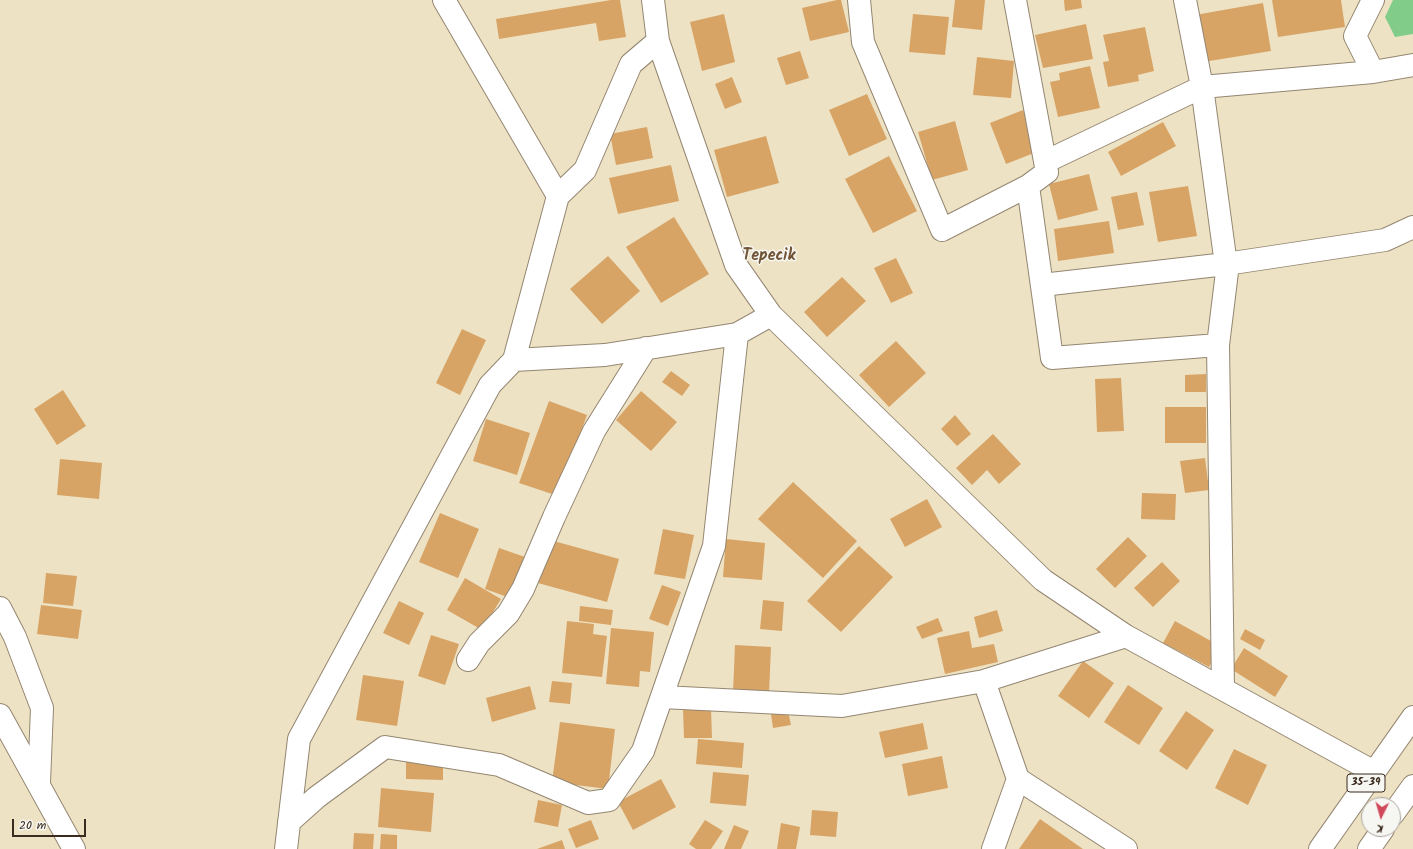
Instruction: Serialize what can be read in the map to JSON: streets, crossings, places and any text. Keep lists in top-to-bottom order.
{
  "streets": {
    "street": ["35-39"]
  },
  "districts": ["Tepecik"],
  "scale_bar": "20 m",
  "north": "bottom"
}
